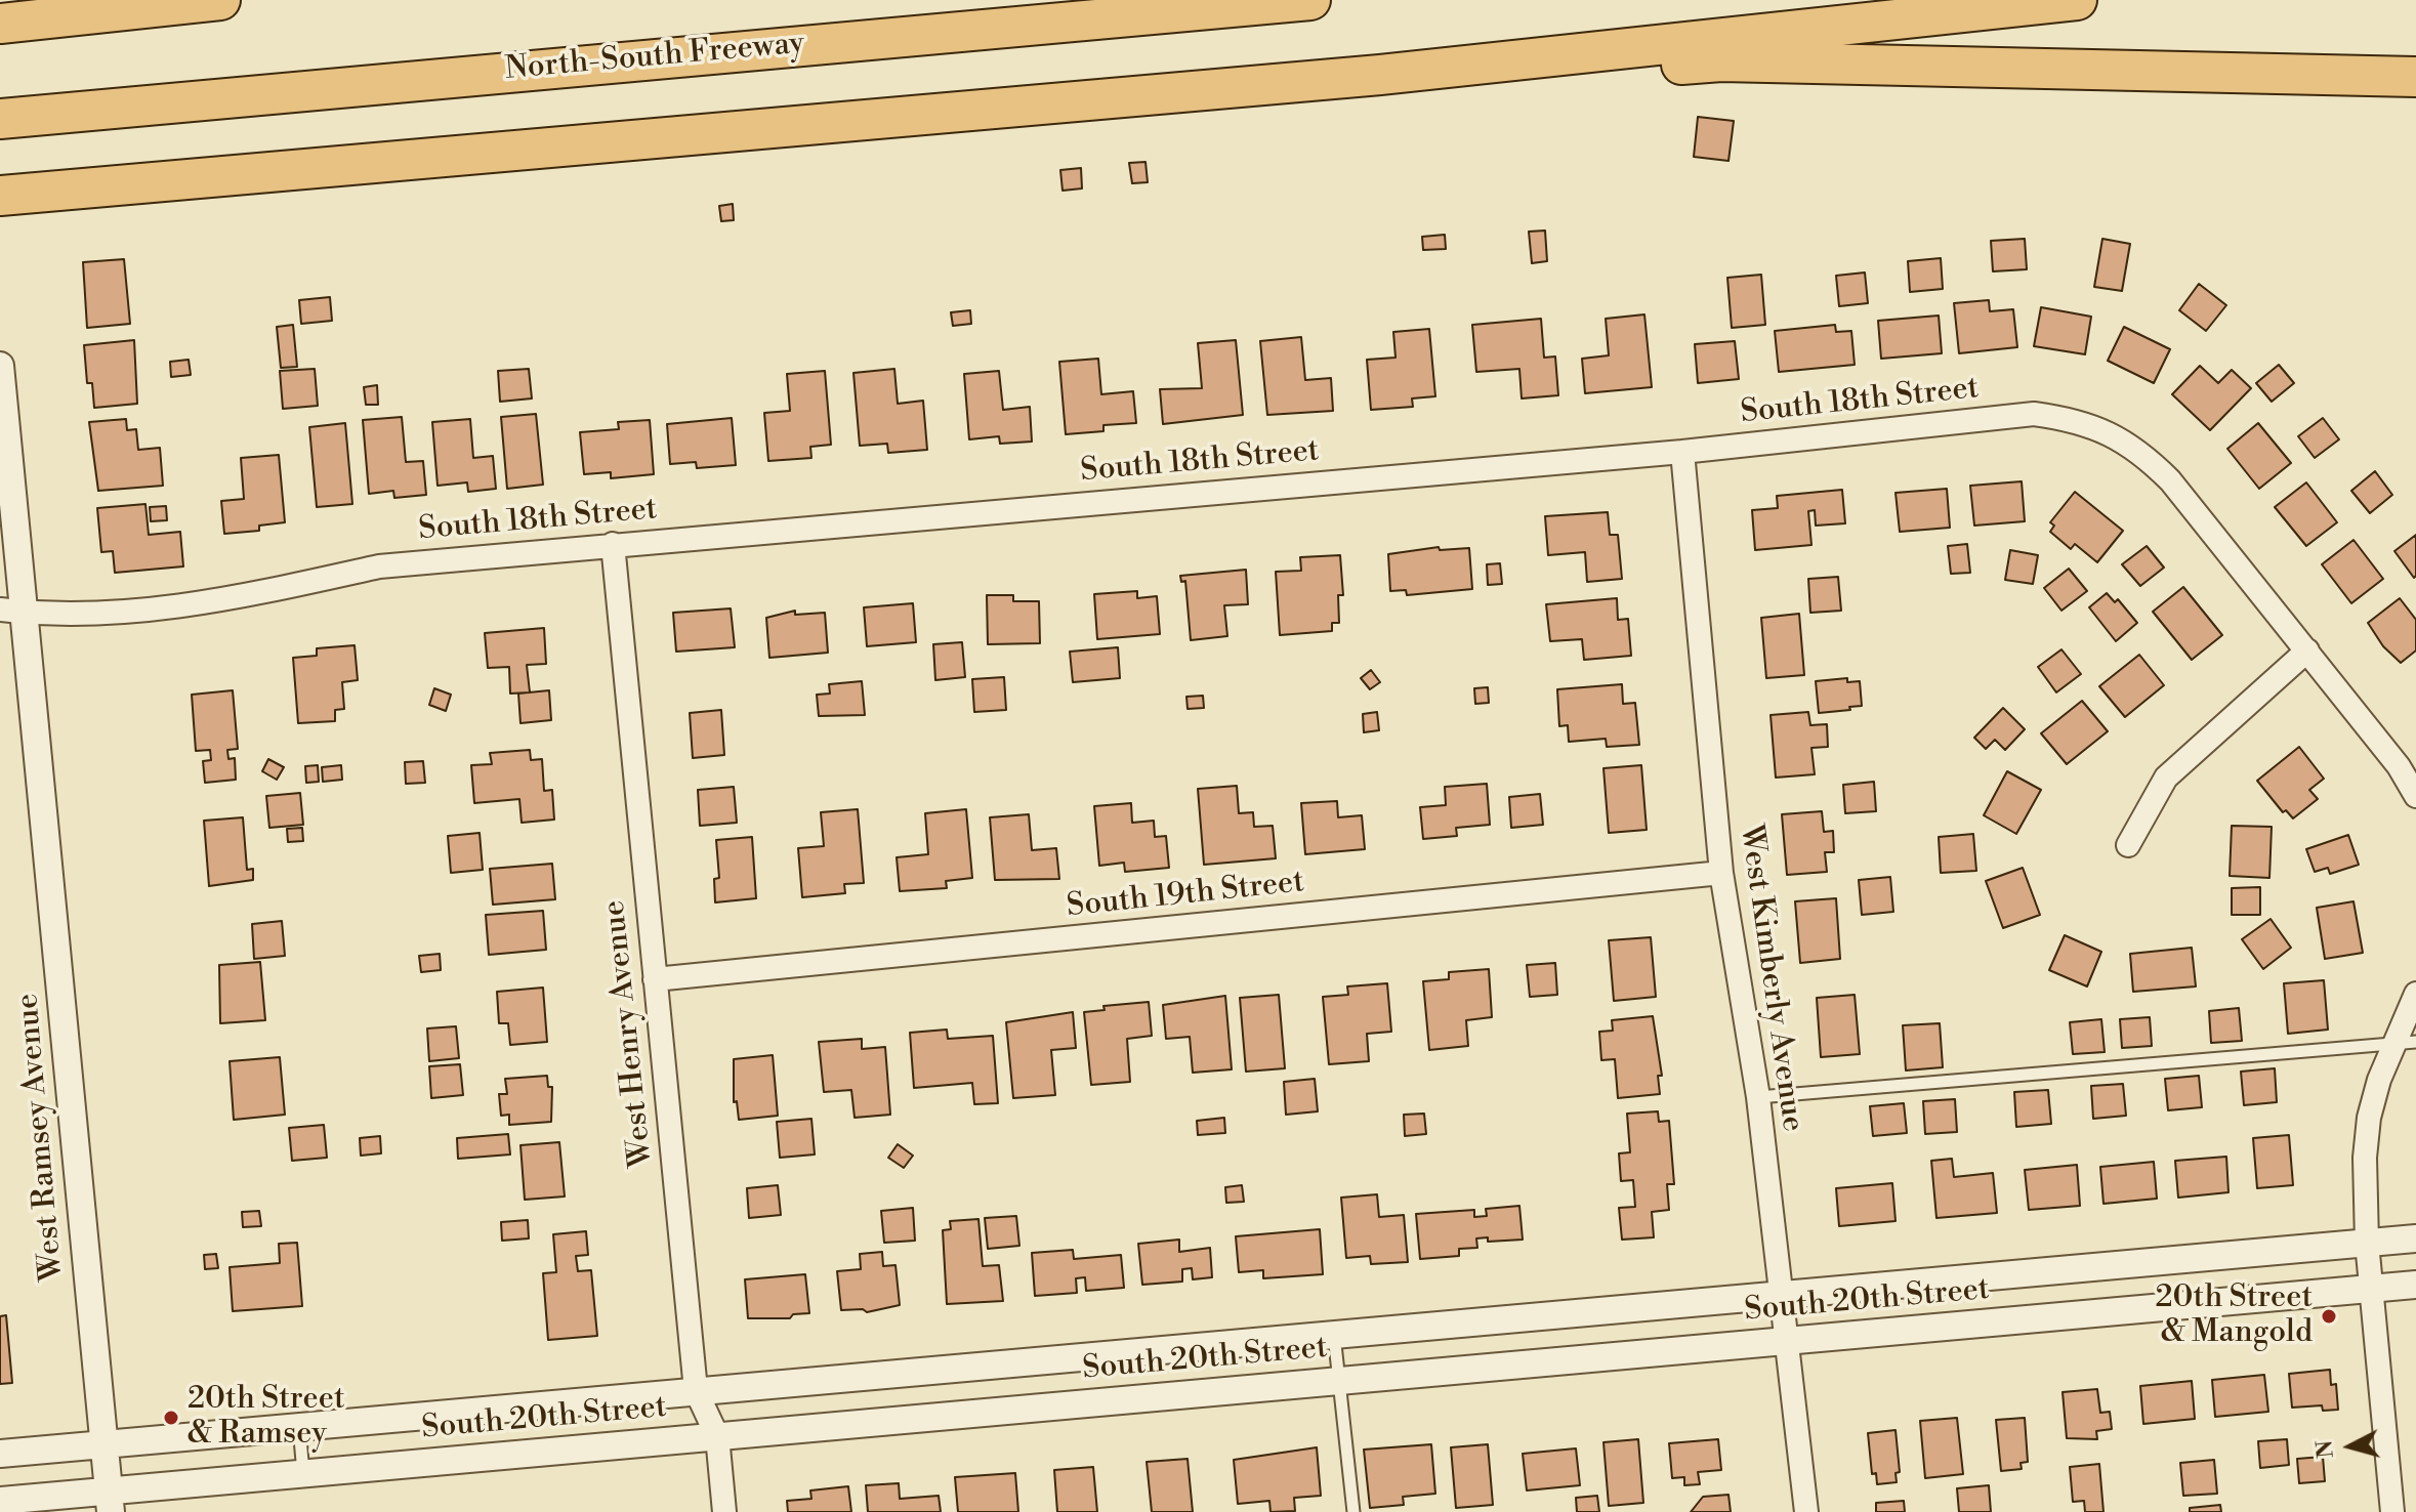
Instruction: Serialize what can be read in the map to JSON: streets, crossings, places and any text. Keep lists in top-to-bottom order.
{
  "streets": {
    "highway": ["North-South Freeway"],
    "street": [
      "South 18th Street",
      "South 19th Street",
      "West Kimberly Avenue",
      "West Henry Avenue",
      "West Ramsey Avenue",
      "South 20th Street"
    ]
  },
  "crossings": [
    ["South 18th Street", "West Kimberly Avenue"],
    ["South 18th Street", "West Henry Avenue"],
    ["South 18th Street", "West Ramsey Avenue"],
    ["South 19th Street", "West Kimberly Avenue"],
    ["South 19th Street", "West Henry Avenue"],
    ["West Kimberly Avenue", "South 20th Street"],
    ["West Henry Avenue", "South 20th Street"],
    ["West Ramsey Avenue", "South 20th Street"]
  ],
  "places": ["20th Street & Mangold", "20th Street & Ramsey"],
  "north": "left"
}
